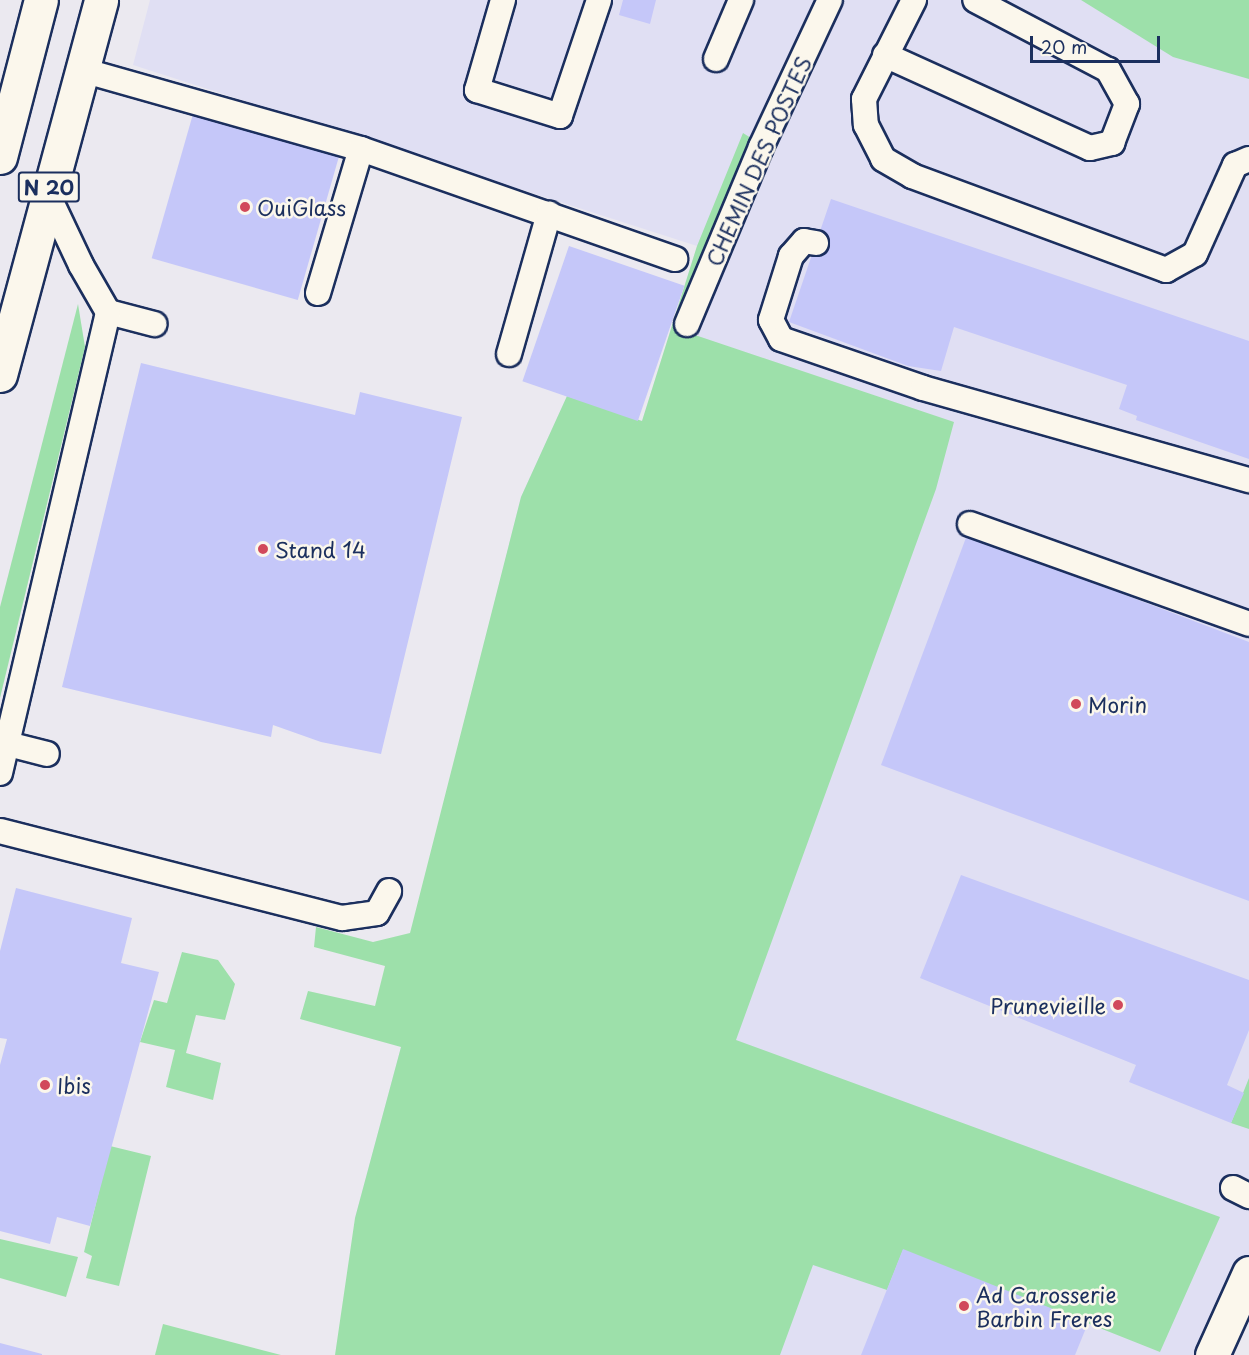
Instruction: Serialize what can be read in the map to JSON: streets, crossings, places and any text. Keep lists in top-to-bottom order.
{
  "streets": {
    "main road": ["N 20"],
    "lane": ["CHEMIN DES POSTES"]
  },
  "places": [
    "OuiGlass",
    "Stand 14",
    "Morin",
    "Prunevieille",
    "Ibis",
    "Ad Carosserie Barbin Freres"
  ],
  "scale_bar": "20 m"
}
